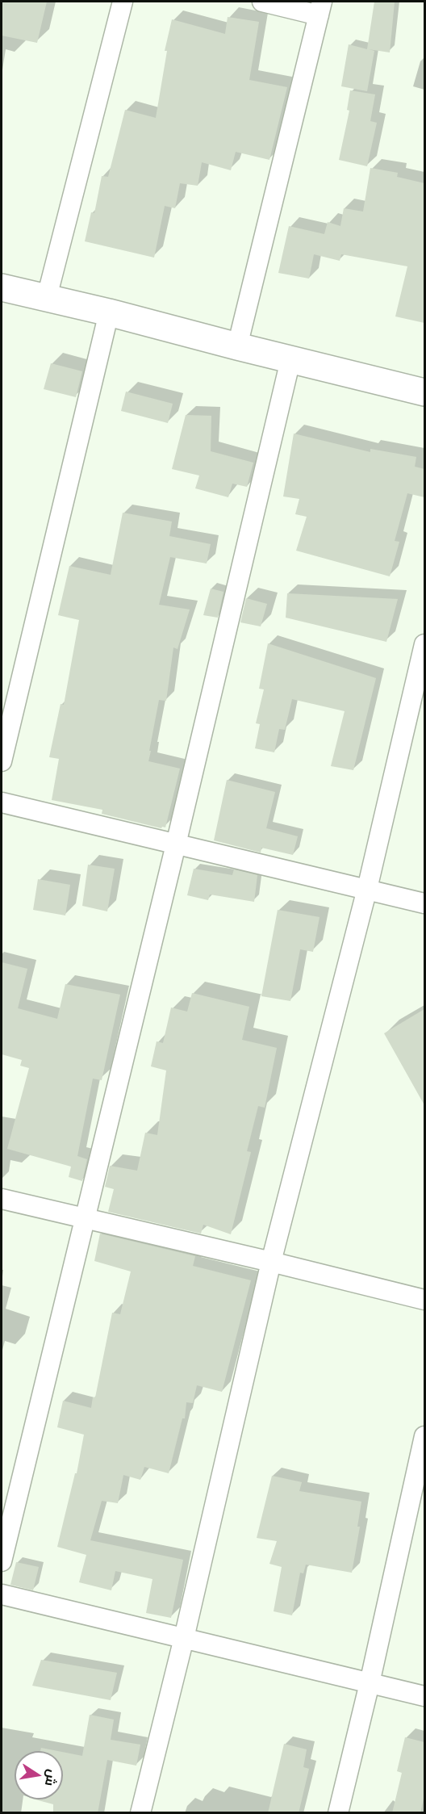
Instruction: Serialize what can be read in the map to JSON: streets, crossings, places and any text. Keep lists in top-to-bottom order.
{
  "north": "right"
}
